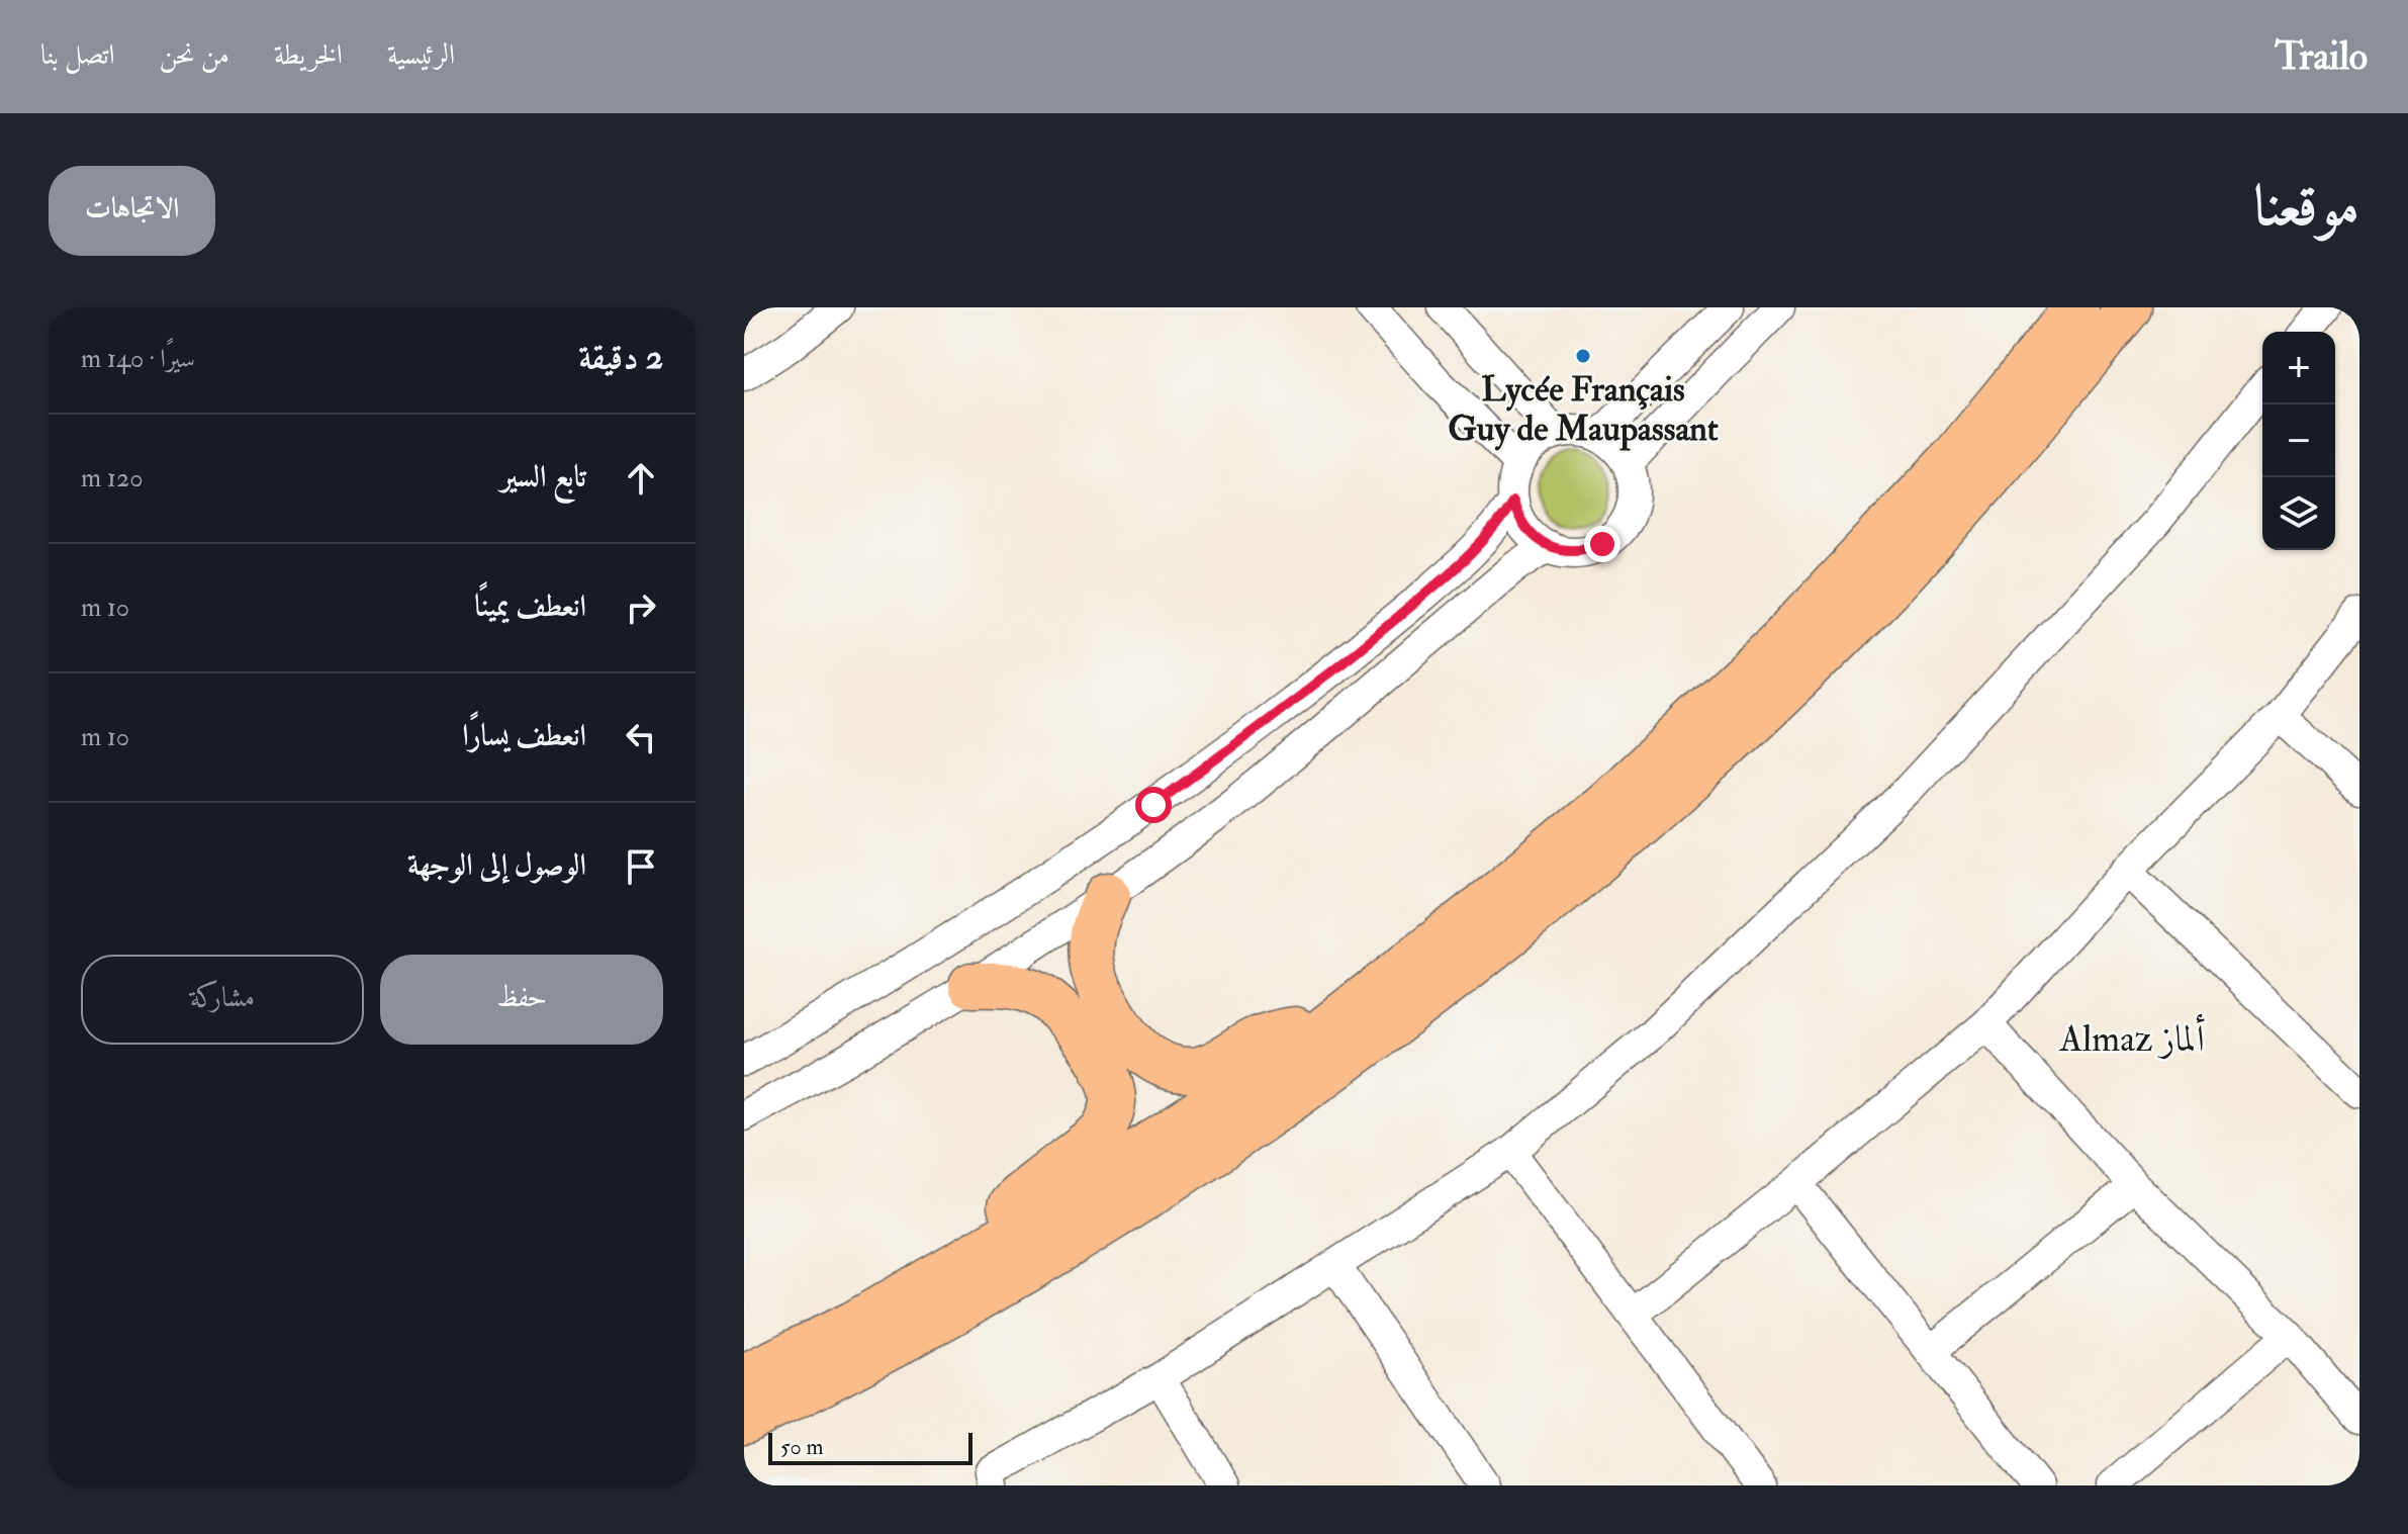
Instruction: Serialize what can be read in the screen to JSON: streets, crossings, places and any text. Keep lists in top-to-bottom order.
{
  "districts": ["Almaz ألماز"],
  "places": ["Lycée Français Guy de Maupassant"],
  "scale_bar": "50 m",
  "page": {
    "header": "Trailo",
    "nav": [
      "الرئيسية",
      "الخريطة",
      "من نحن",
      "اتصل بنا"
    ],
    "title": "موقعنا",
    "buttons": [
      "الاتجاهات",
      ["حفظ", "مشاركة"]
    ],
    "heading": ["2 دقيقة", "سيرًا · 140 m"],
    "map_buttons": ["+", "−"],
    "list": [
      ["تابع السير", "120 m"],
      ["انعطف يمينًا", "10 m"],
      ["انعطف يسارًا", "10 m"],
      "الوصول إلى الوجهة"
    ],
    "scale": "50 m"
  }
}
